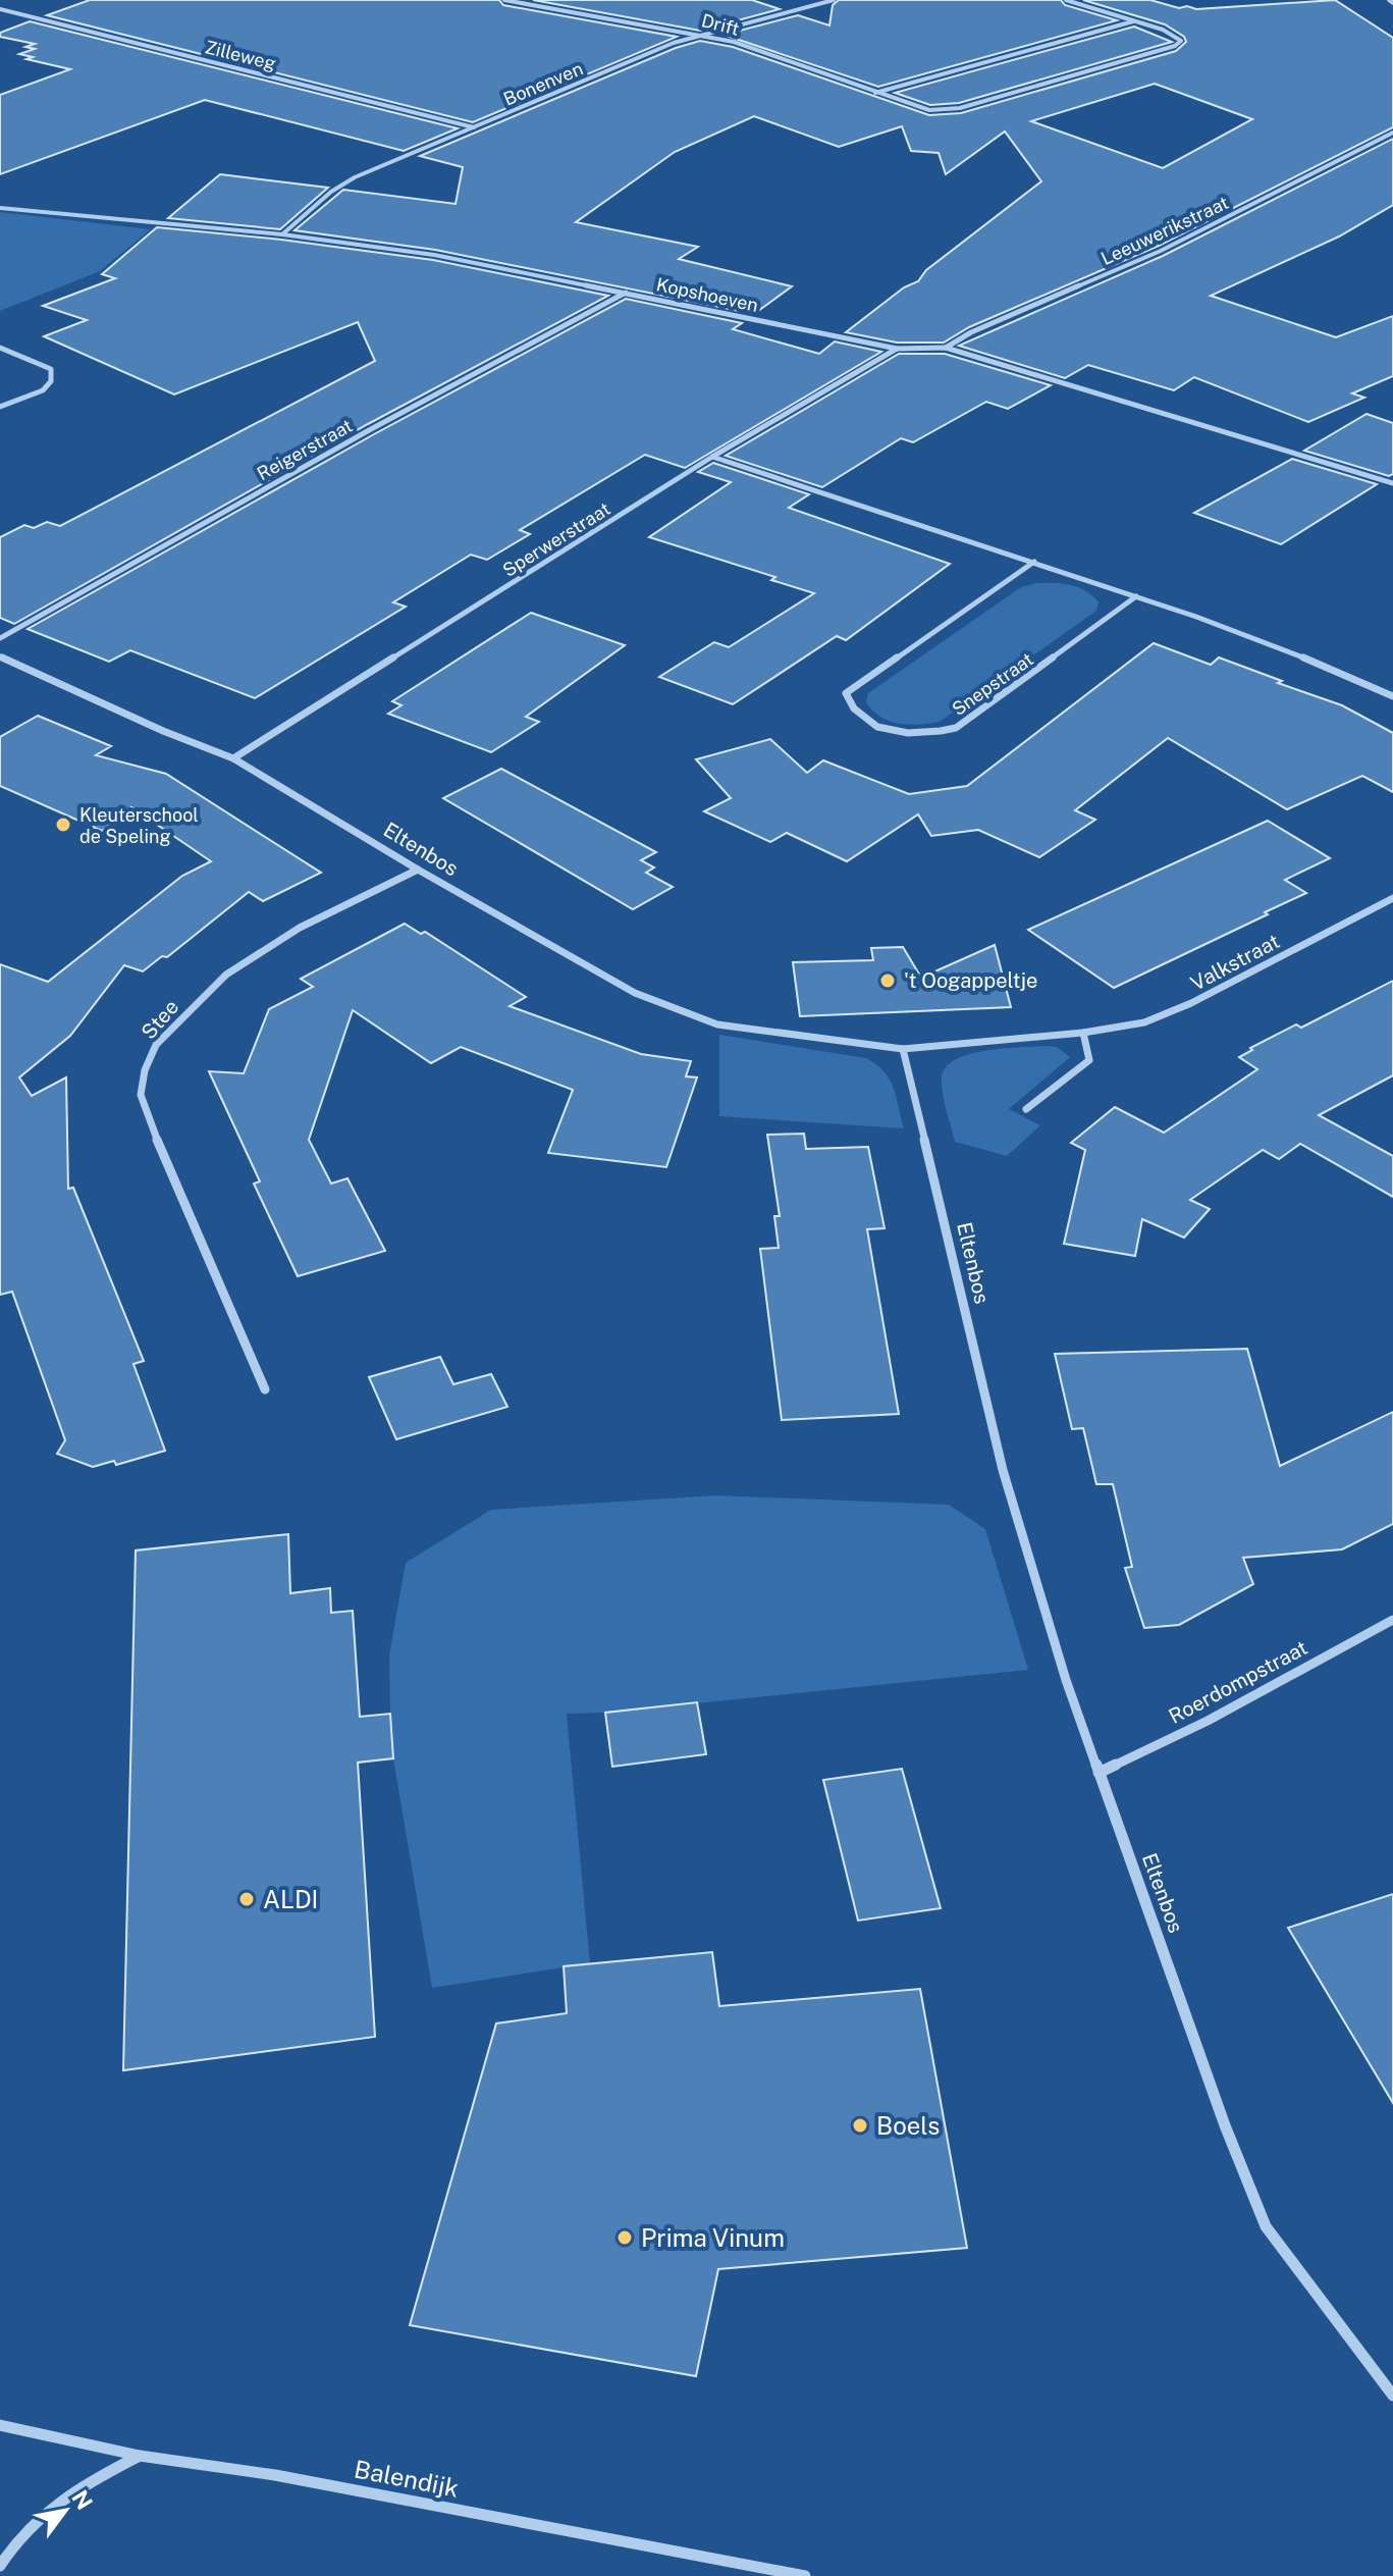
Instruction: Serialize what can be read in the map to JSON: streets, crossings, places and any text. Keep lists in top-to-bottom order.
{
  "streets": {
    "street": [
      "Drift",
      "Zilleweg",
      "Bonenven",
      "Leeuwerikstraat",
      "Kopshoeven",
      "Reigerstraat",
      "Sperwerstraat",
      "Snepstraat",
      "Eltenbos",
      "Valkstraat",
      "Stee",
      "Roerdompstraat",
      "Balendijk"
    ]
  },
  "crossings": [
    ["Drift", "Bonenven"],
    ["Zilleweg", "Bonenven"],
    ["Bonenven", "Kopshoeven"],
    ["Leeuwerikstraat", "Kopshoeven"],
    ["Kopshoeven", "Reigerstraat"],
    ["Kopshoeven", "Sperwerstraat"],
    ["Sperwerstraat", "Eltenbos"],
    ["Eltenbos", "Valkstraat"],
    ["Eltenbos", "Stee"],
    ["Eltenbos", "Roerdompstraat"]
  ],
  "places": [
    "Kleuterschool de Speling",
    "'t Oogappeltje",
    "ALDI",
    "Boels",
    "Prima Vinum"
  ],
  "north": "top right"
}
